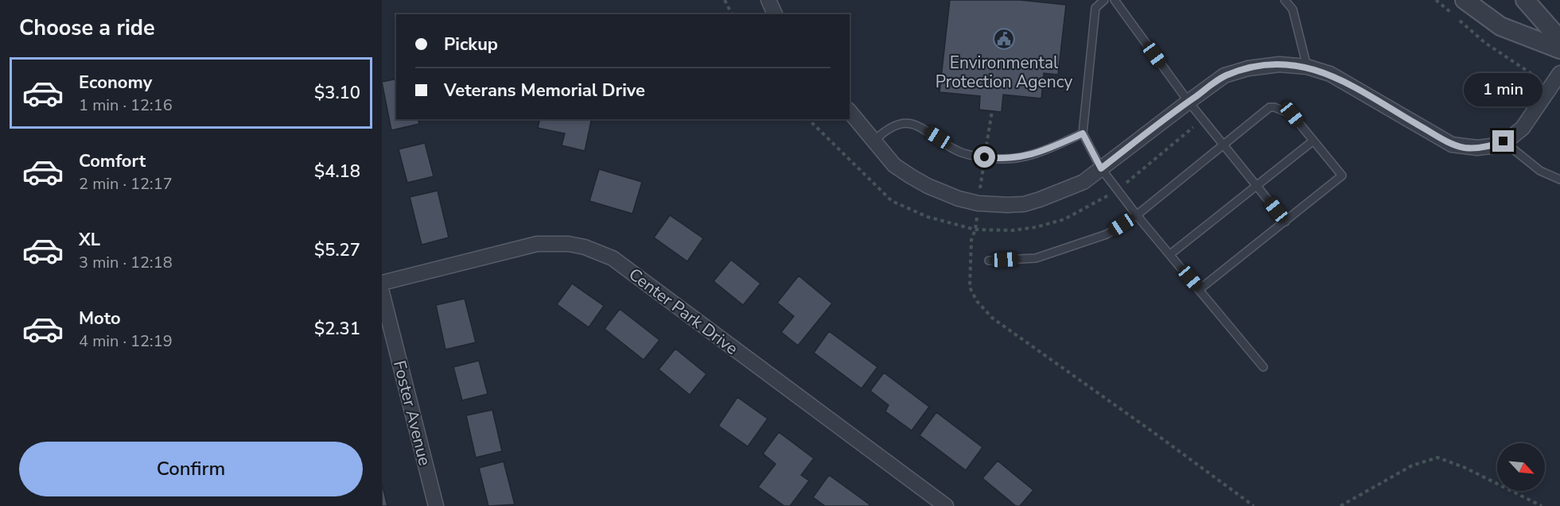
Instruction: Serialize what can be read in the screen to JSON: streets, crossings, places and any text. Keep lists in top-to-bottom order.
{
  "streets": {
    "street": ["Center Park Drive", "Foster Avenue"]
  },
  "places": {
    "public building": ["Environmental Protection Agency"]
  },
  "north": "bottom right",
  "page": {
    "heading": "Choose a ride",
    "banner": ["Pickup", "Veterans Memorial Drive"],
    "list": [
      {
        "name": "Economy",
        "note": "1 min · 12:16",
        "value": "$3.10"
      },
      {
        "name": "Comfort",
        "note": "2 min · 12:17",
        "value": "$4.18"
      },
      {
        "name": "XL",
        "note": "3 min · 12:18",
        "value": "$5.27"
      },
      {
        "name": "Moto",
        "note": "4 min · 12:19",
        "value": "$2.31"
      }
    ],
    "bubble": "1 min",
    "buttons": "Confirm"
  }
}
